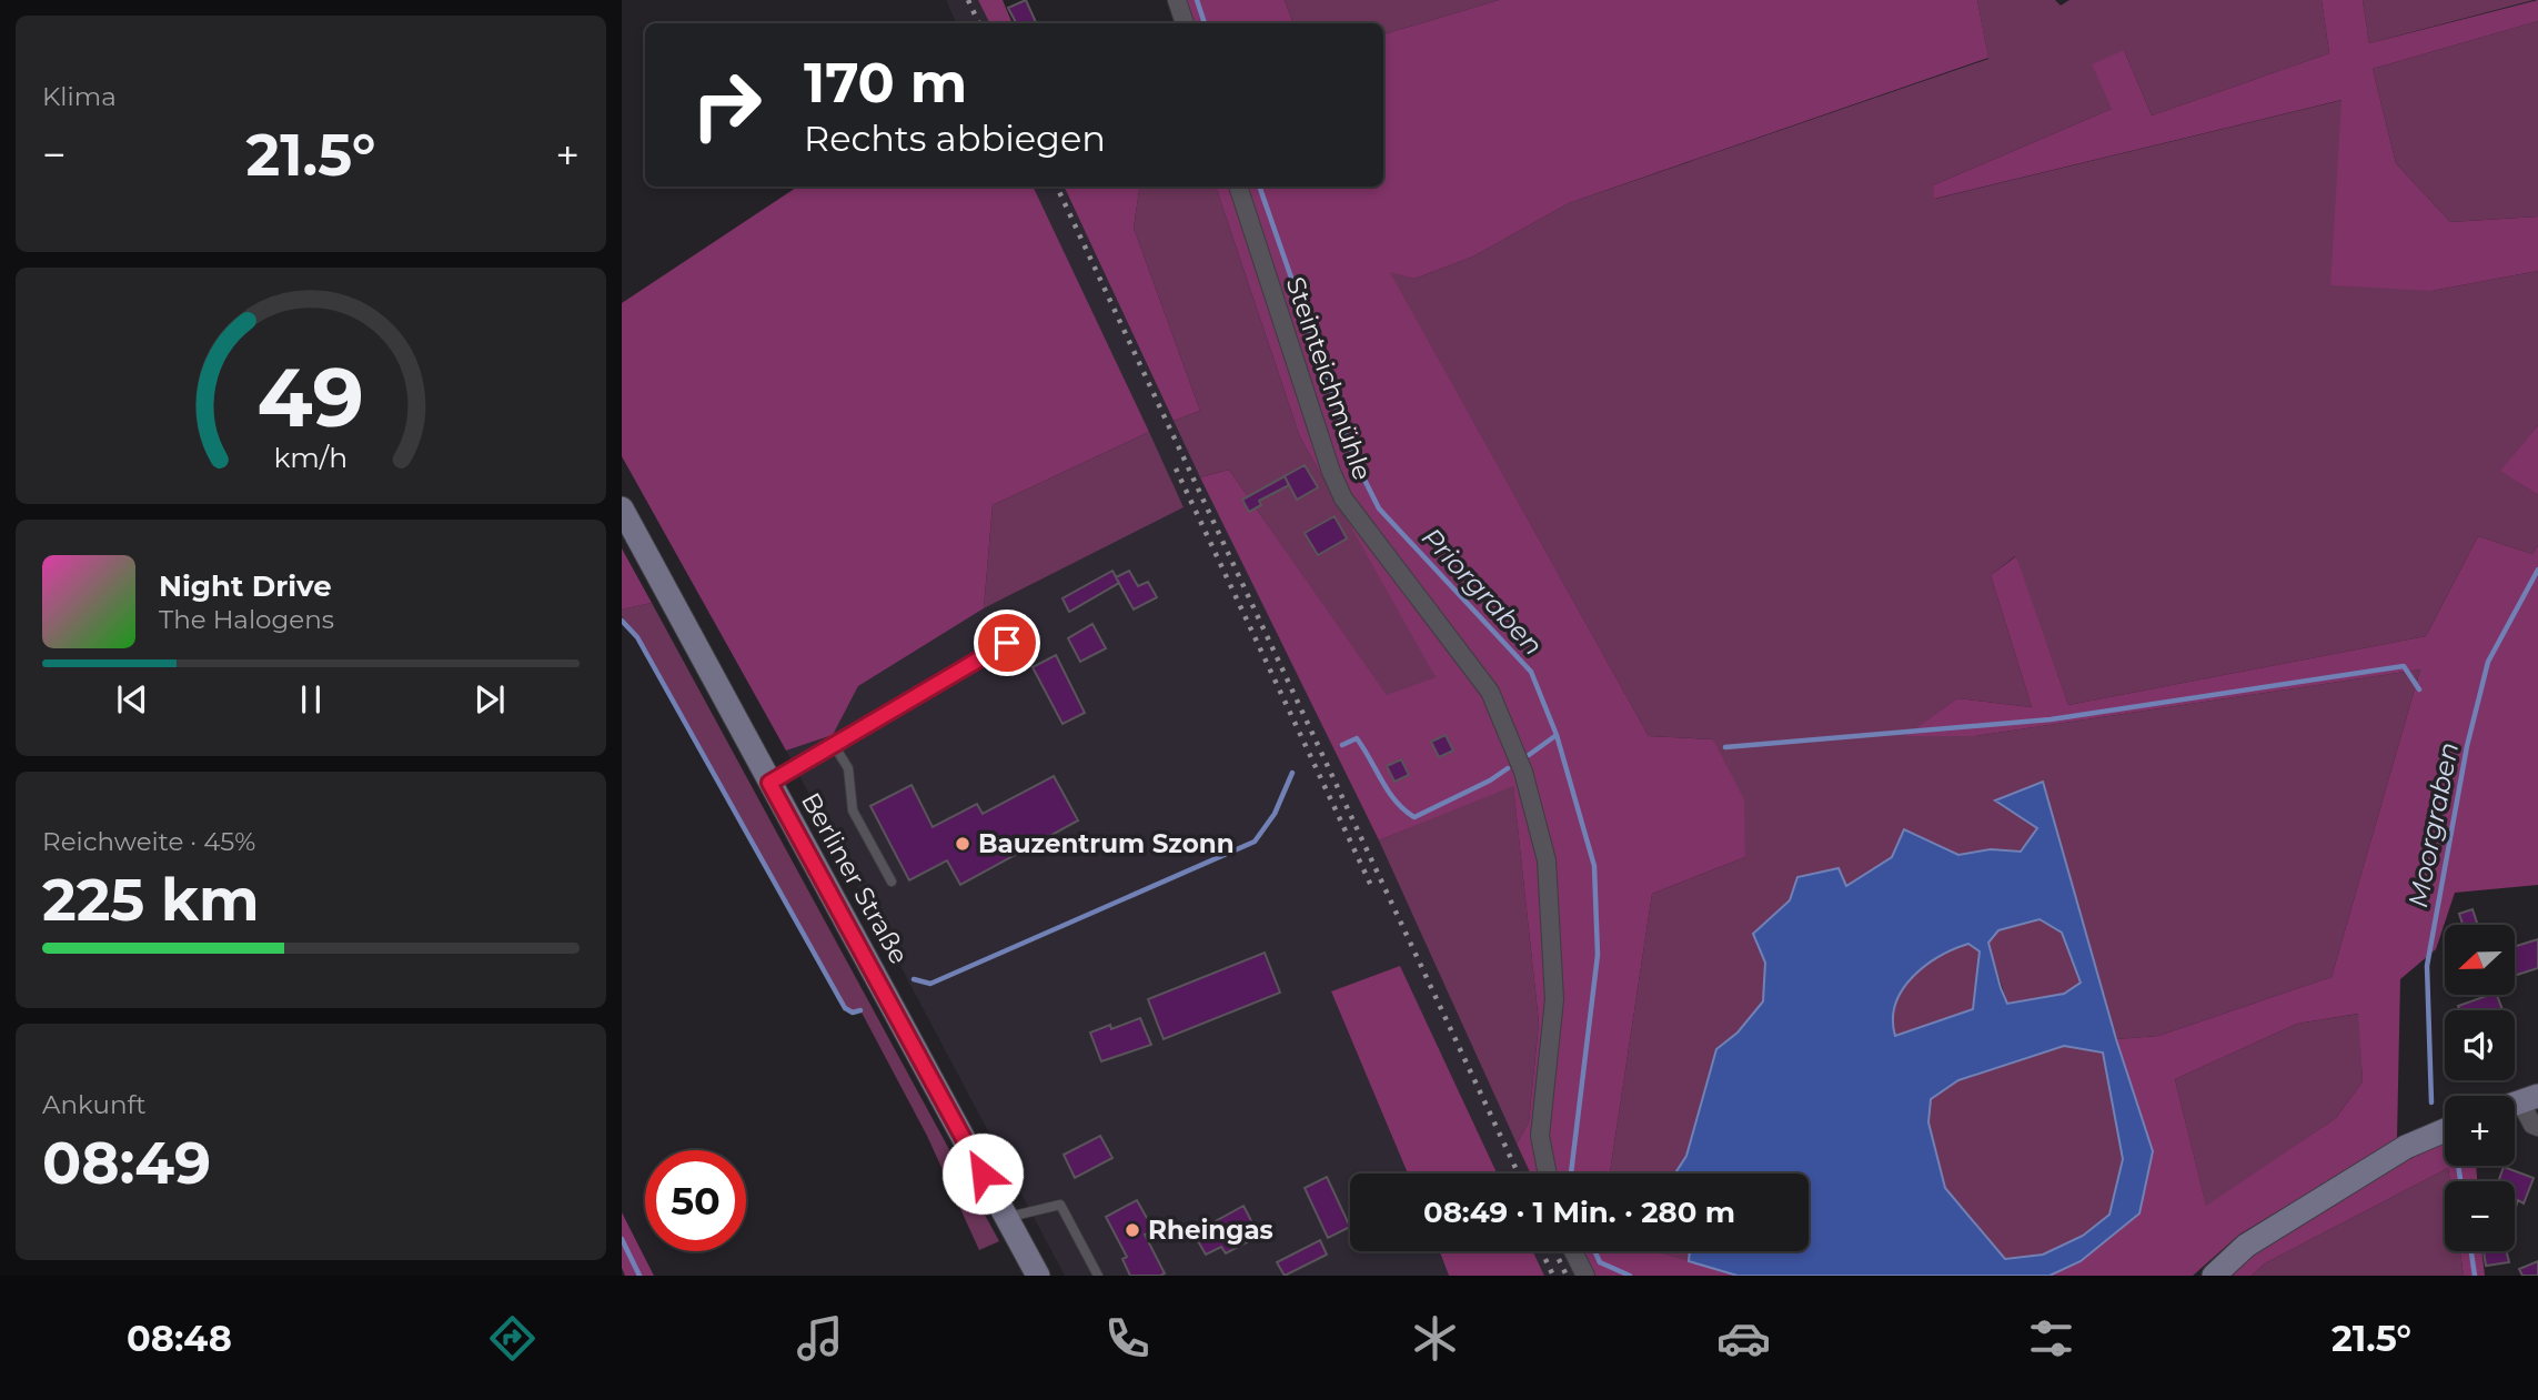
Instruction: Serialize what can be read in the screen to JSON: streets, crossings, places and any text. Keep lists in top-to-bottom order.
{
  "streets": {
    "main road": ["Berliner Straße"],
    "street": ["Steinteichmühle"]
  },
  "water": ["Priorgraben", "Moorgraben"],
  "places": ["Bauzentrum Szonn", "Rheingas"],
  "north": "left",
  "page": {
    "tile": [
      "Klima",
      ["Reichweite · 45%", "225 km"],
      ["Ankunft", "08:49"]
    ],
    "turn": ["170 m", "Rechts abbiegen"],
    "heat": ["−", "21.5°", "+"],
    "song": ["Night Drive", "The Halogens"],
    "map_buttons": ["+", "−"],
    "limit": "50",
    "trip": "08:49 · 1 Min. · 280 m",
    "tabs": ["08:48", "21.5°"],
    "gauge": ["49", "km/h"]
  }
}
